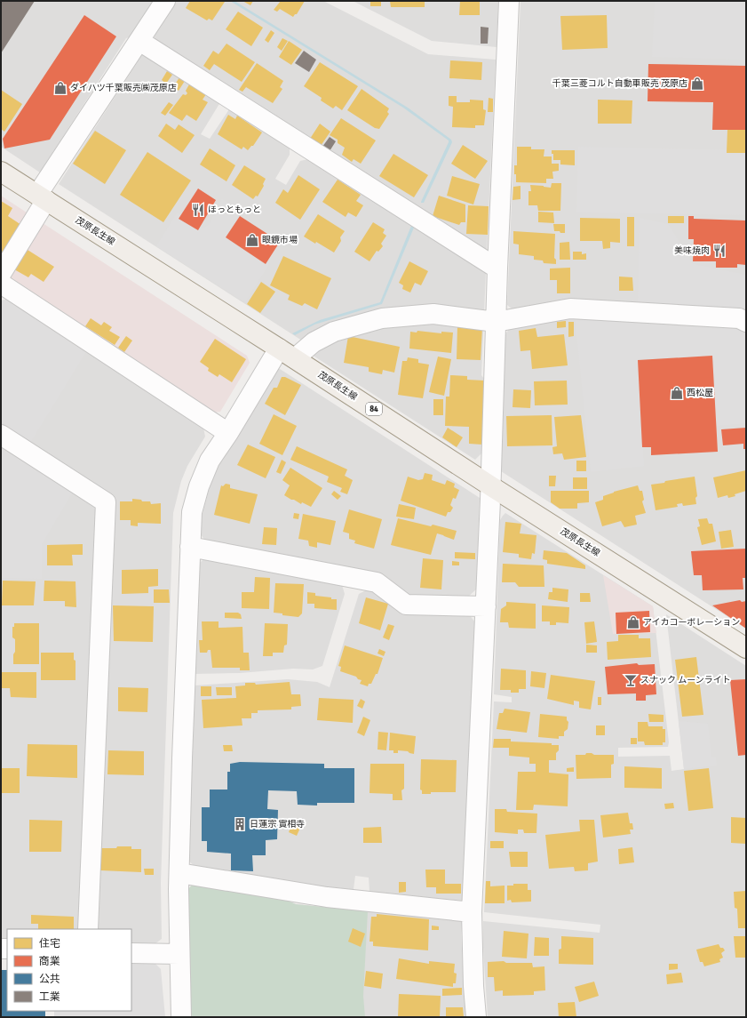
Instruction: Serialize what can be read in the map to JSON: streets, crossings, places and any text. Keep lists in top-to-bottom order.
{
  "streets": {
    "main road": ["茂原長生線", "84"]
  },
  "places": {
    "shop": [
      "千葉三菱コルト自動車販売 茂原店",
      "ダイハツ千葉販売㈱茂原店",
      "眼鏡市場",
      "西松屋",
      "アイカコーポレーション"
    ],
    "restaurant": ["ほっともっと", "美味焼肉"],
    "bar": ["スナック ムーンライト"],
    "building": ["日蓮宗 實相寺"]
  },
  "legend": [
    "住宅",
    "商業",
    "公共",
    "工業"
  ]
}
